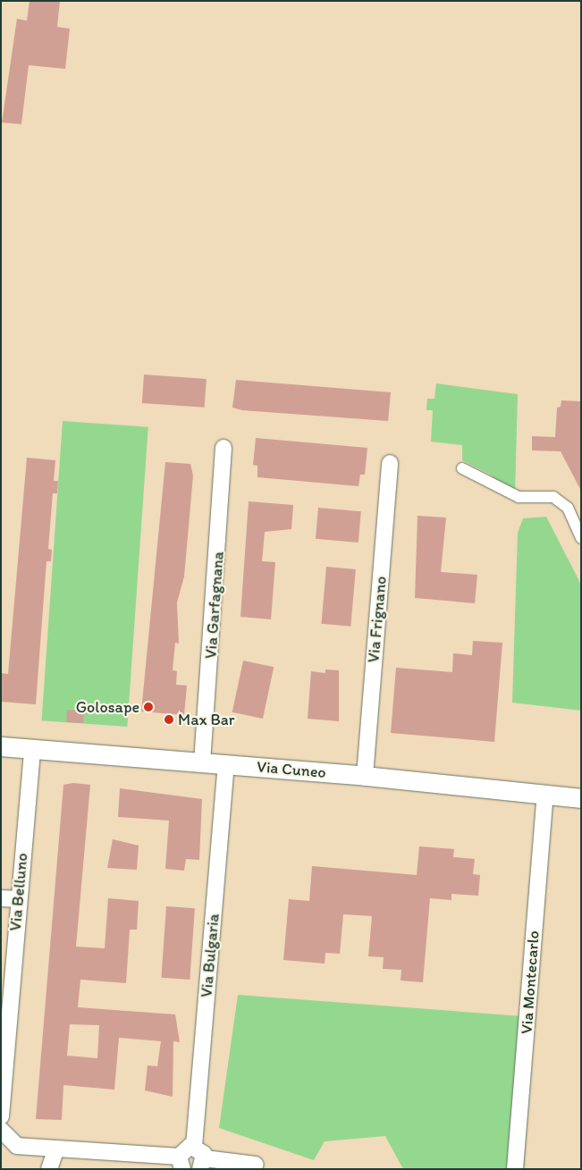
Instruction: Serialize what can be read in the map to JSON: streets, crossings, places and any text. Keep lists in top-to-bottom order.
{
  "streets": {
    "street": [
      "Via Garfagnana",
      "Via Frignano",
      "Via Cuneo",
      "Via Belluno",
      "Via Bulgaria",
      "Via Montecarlo"
    ]
  },
  "crossings": [
    ["Via Garfagnana", "Via Cuneo"],
    ["Via Frignano", "Via Cuneo"],
    ["Via Cuneo", "Via Belluno"],
    ["Via Cuneo", "Via Bulgaria"],
    ["Via Cuneo", "Via Montecarlo"]
  ],
  "places": ["Golosape", "Max Bar"]
}
